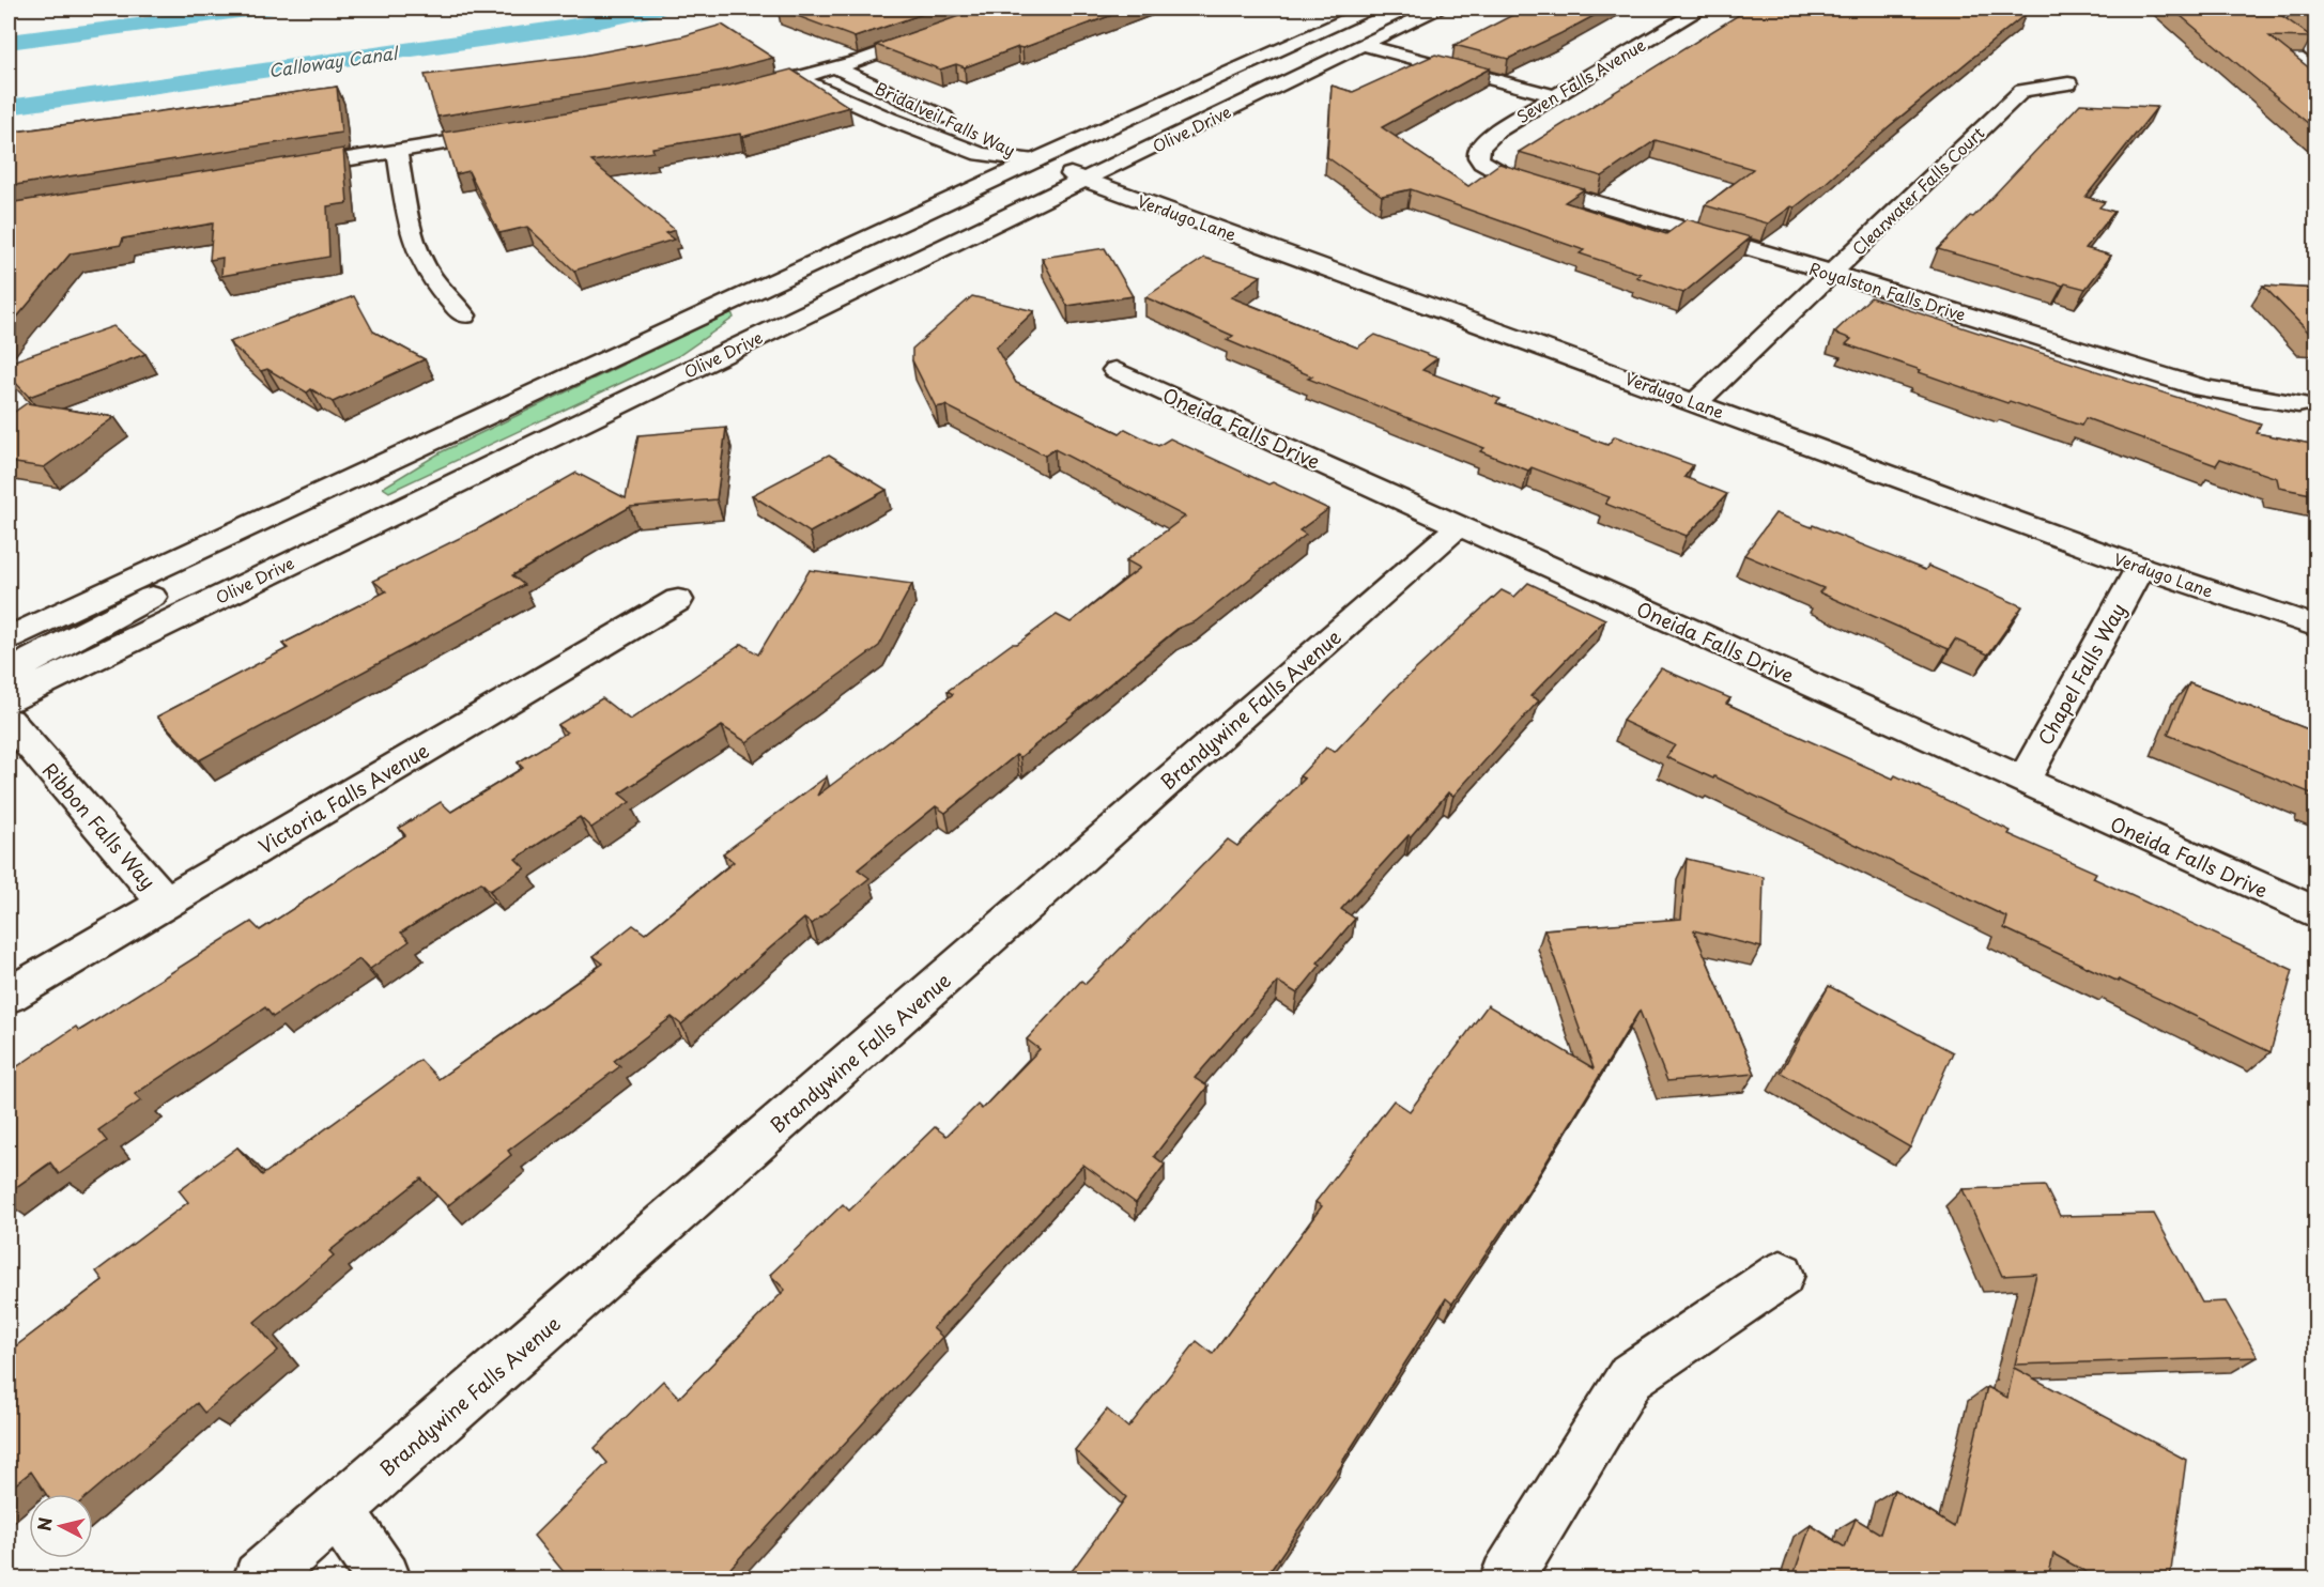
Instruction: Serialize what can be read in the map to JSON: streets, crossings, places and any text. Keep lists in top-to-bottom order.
{
  "streets": {
    "street": [
      "Seven Falls Avenue",
      "Bridalveil Falls Way",
      "Olive Drive",
      "Clearwater Falls Court",
      "Verdugo Lane",
      "Royalston Falls Drive",
      "Oneida Falls Drive",
      "Chapel Falls Way",
      "Brandywine Falls Avenue",
      "Victoria Falls Avenue",
      "Ribbon Falls Way"
    ]
  },
  "crossings": [
    ["Seven Falls Avenue", "Royalston Falls Drive"],
    ["Bridalveil Falls Way", "Olive Drive"],
    ["Bridalveil Falls Way", "Verdugo Lane"],
    ["Olive Drive", "Verdugo Lane"],
    ["Clearwater Falls Court", "Verdugo Lane"],
    ["Clearwater Falls Court", "Royalston Falls Drive"],
    ["Verdugo Lane", "Chapel Falls Way"],
    ["Oneida Falls Drive", "Chapel Falls Way"],
    ["Oneida Falls Drive", "Brandywine Falls Avenue"],
    ["Victoria Falls Avenue", "Ribbon Falls Way"]
  ],
  "water": ["Calloway Canal"],
  "north": "left"
}
